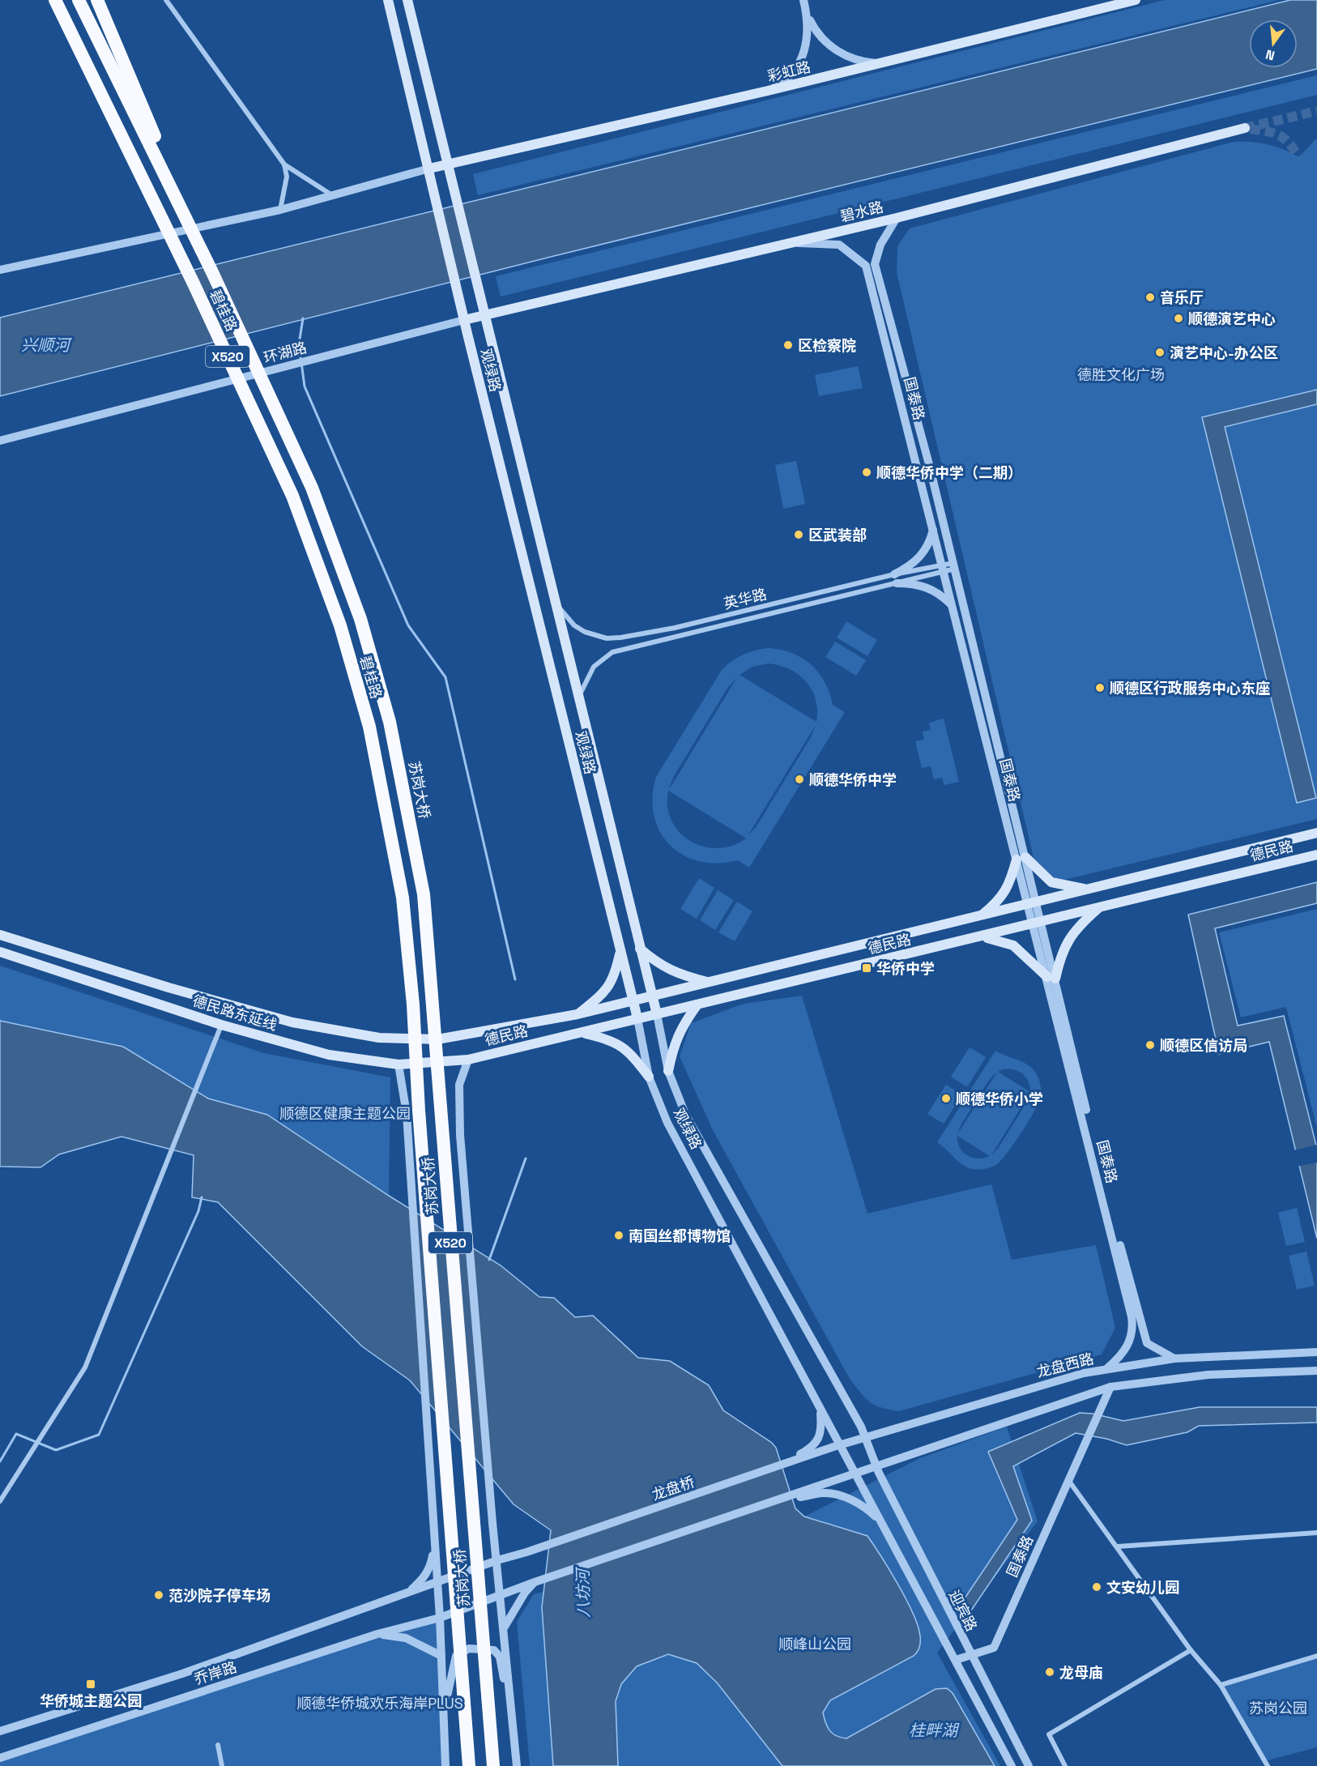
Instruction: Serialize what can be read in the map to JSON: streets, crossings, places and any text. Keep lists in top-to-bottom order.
{
  "streets": {
    "highway": ["碧桂路", "X520", "苏岗大桥"],
    "main road": [
      "彩虹路",
      "碧水路",
      "观绿路",
      "德民路",
      "德民路东延线"
    ],
    "street": [
      "环湖路",
      "国泰路",
      "英华路",
      "龙盘西路",
      "龙盘桥",
      "迎宾路",
      "乔岸路"
    ]
  },
  "crossings": [
    ["彩虹路", "观绿路"],
    ["碧水路", "环湖路"],
    ["碧水路", "观绿路"],
    ["碧水路", "国泰路"],
    ["碧桂路", "苏岗大桥"],
    ["环湖路", "观绿路"],
    ["观绿路", "国泰路"],
    ["观绿路", "英华路"],
    ["观绿路", "德民路"],
    ["观绿路", "德民路东延线"],
    ["观绿路", "龙盘西路"],
    ["观绿路", "迎宾路"],
    ["国泰路", "英华路"],
    ["国泰路", "德民路"],
    ["国泰路", "德民路东延线"],
    ["国泰路", "龙盘西路"],
    ["国泰路", "迎宾路"],
    ["德民路", "德民路东延线"],
    ["龙盘西路", "龙盘桥"],
    ["龙盘桥", "乔岸路"]
  ],
  "water": ["兴顺河", "八坊河", "桂畔湖"],
  "parks": [
    "德胜文化广场",
    "顺德区健康主题公园",
    "顺峰山公园",
    "顺德华侨城欢乐海岸PLUS",
    "苏岗公园"
  ],
  "places": {
    "other": [
      "音乐厅",
      "顺德演艺中心",
      "区检察院",
      "演艺中心-办公区",
      "顺德华侨中学（二期）",
      "区武装部",
      "顺德区行政服务中心东座",
      "顺德华侨中学",
      "顺德区信访局",
      "顺德华侨小学",
      "南国丝都博物馆",
      "文安幼儿园",
      "范沙院子停车场",
      "龙母庙"
    ],
    "transit": ["华侨中学", "华侨城主题公园"]
  },
  "north": "bottom"
}
